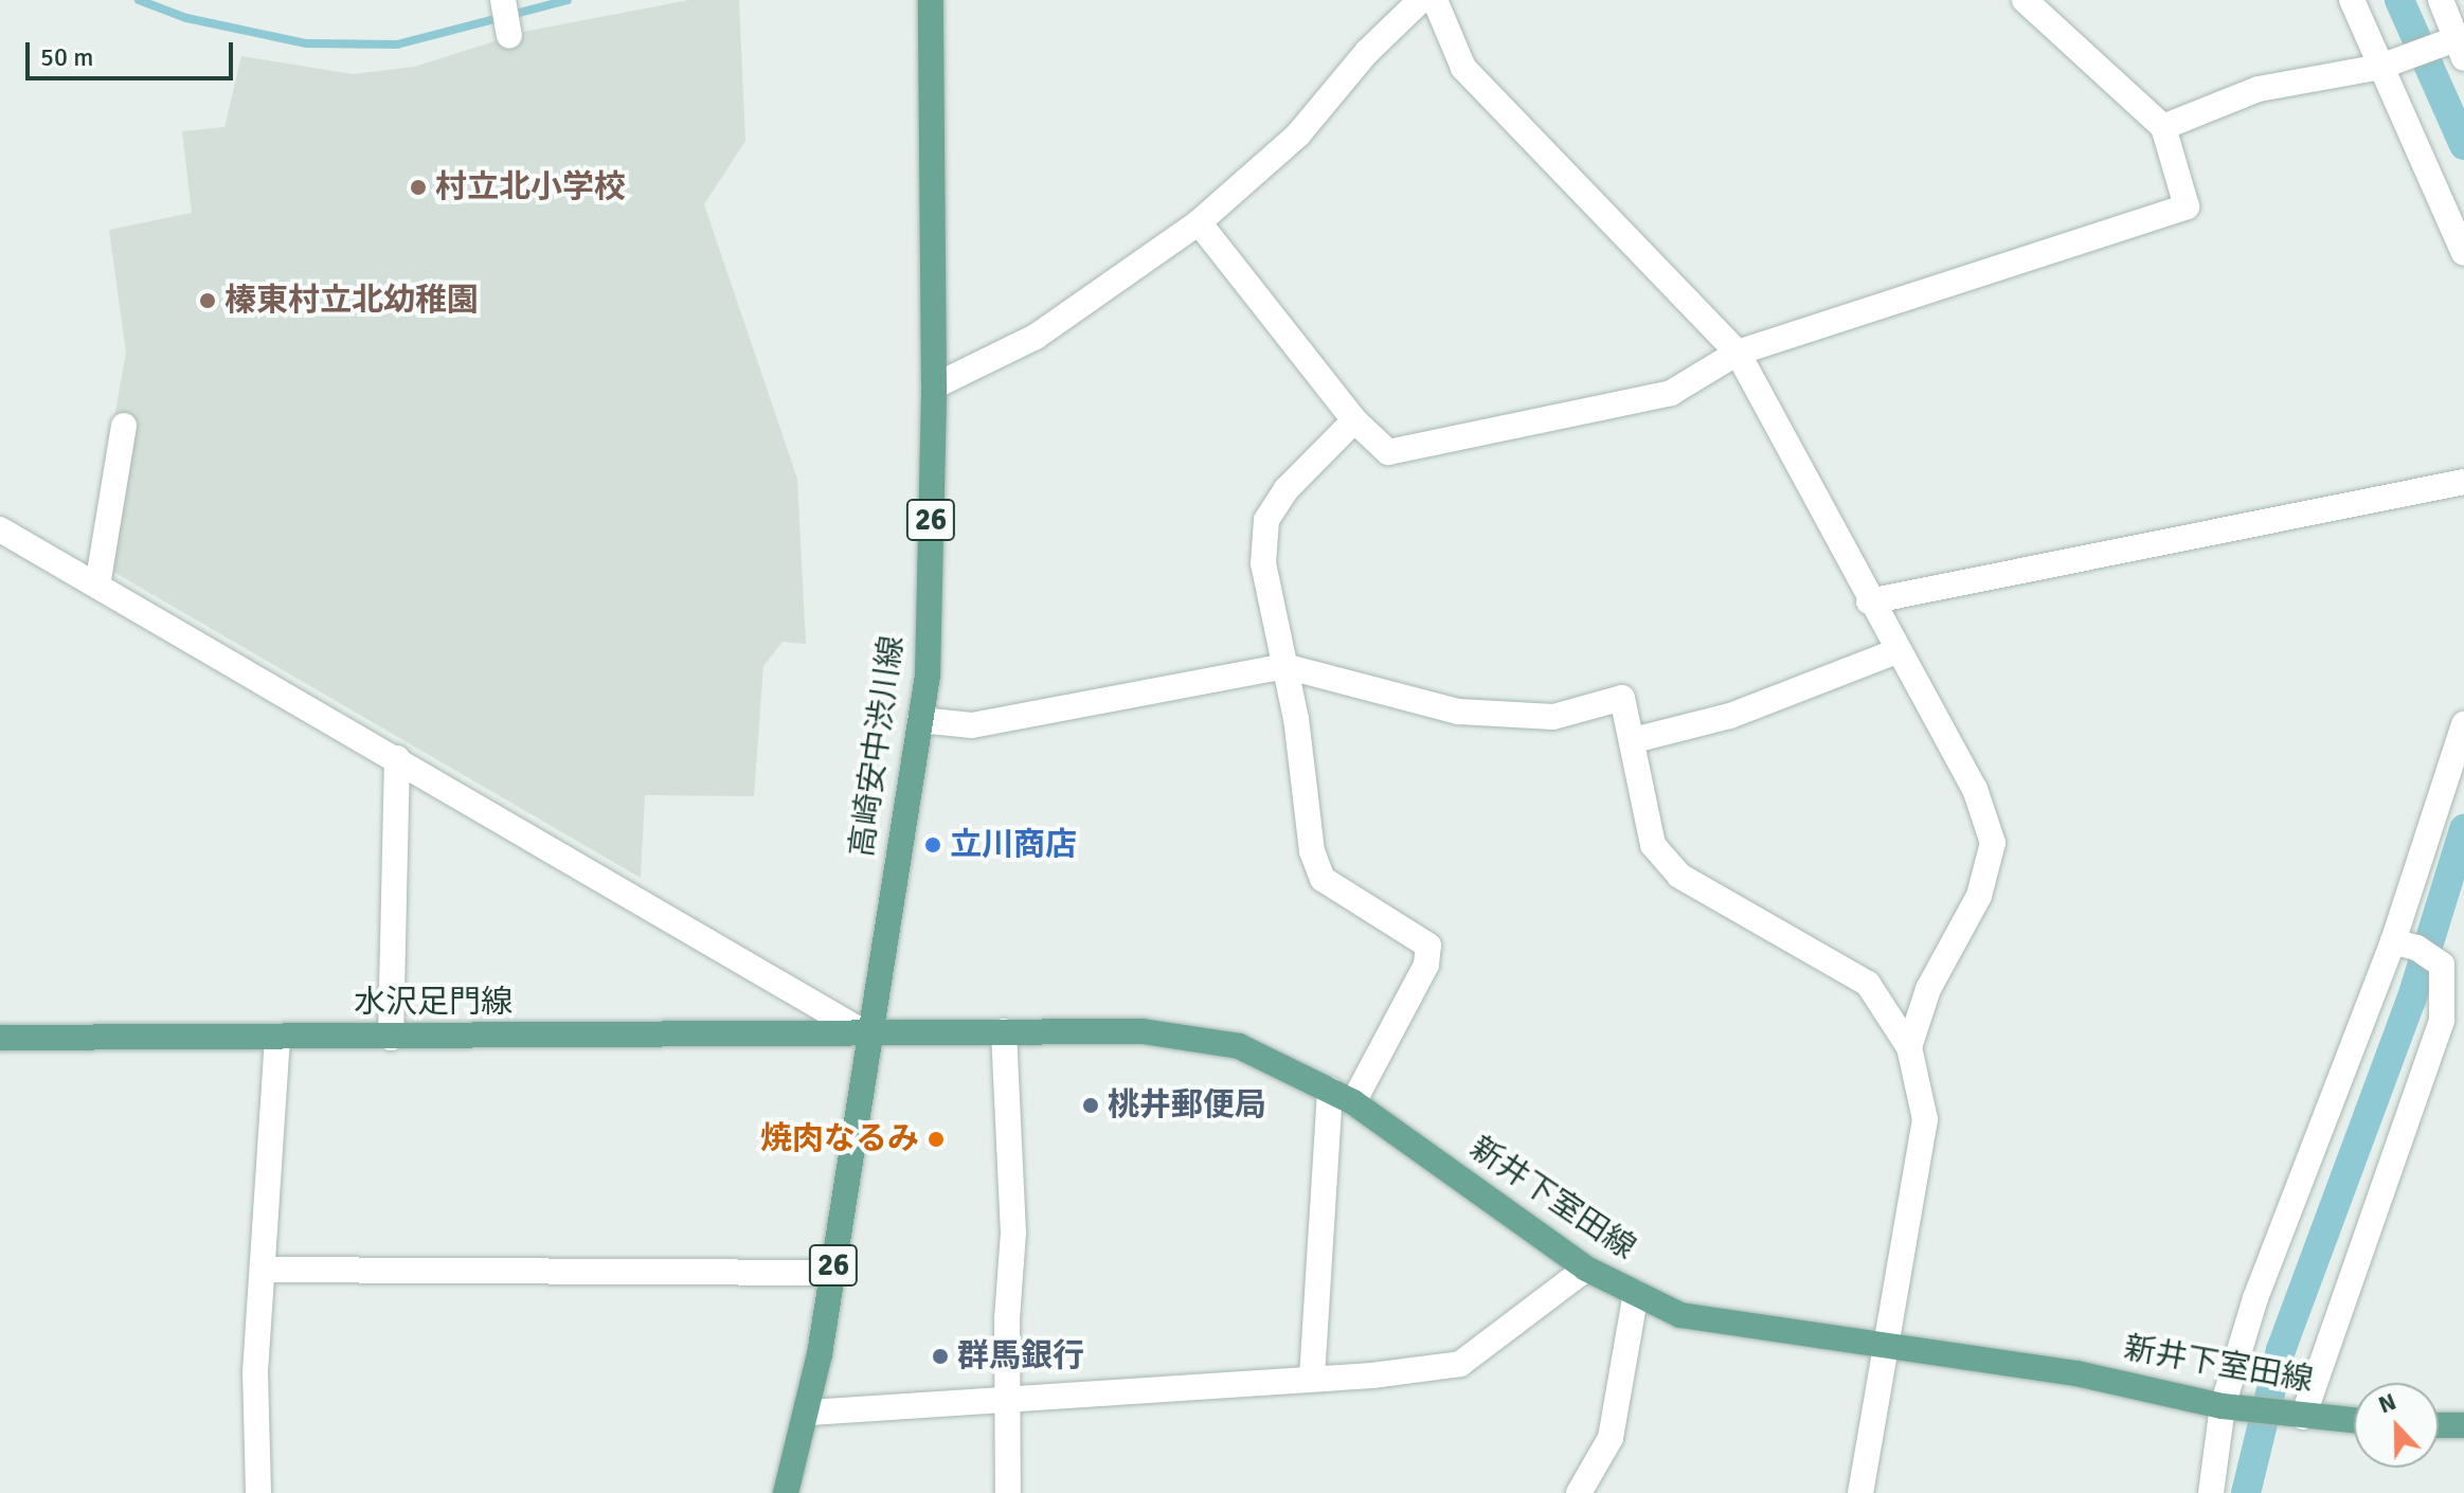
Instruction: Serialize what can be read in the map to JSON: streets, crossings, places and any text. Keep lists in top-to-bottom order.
{
  "streets": {
    "main road": [
      "26",
      "高崎安中渋川線",
      "水沢足門線",
      "新井下室田線"
    ]
  },
  "crossings": [
    ["高崎安中渋川線", "水沢足門線"],
    ["高崎安中渋川線", "新井下室田線"],
    ["水沢足門線", "新井下室田線"]
  ],
  "places": [
    "村立北小学校",
    "榛東村立北幼稚園",
    "立川商店",
    "桃井郵便局",
    "焼肉なるみ",
    "群馬銀行"
  ],
  "scale_bar": "50 m",
  "north": "top"
}
